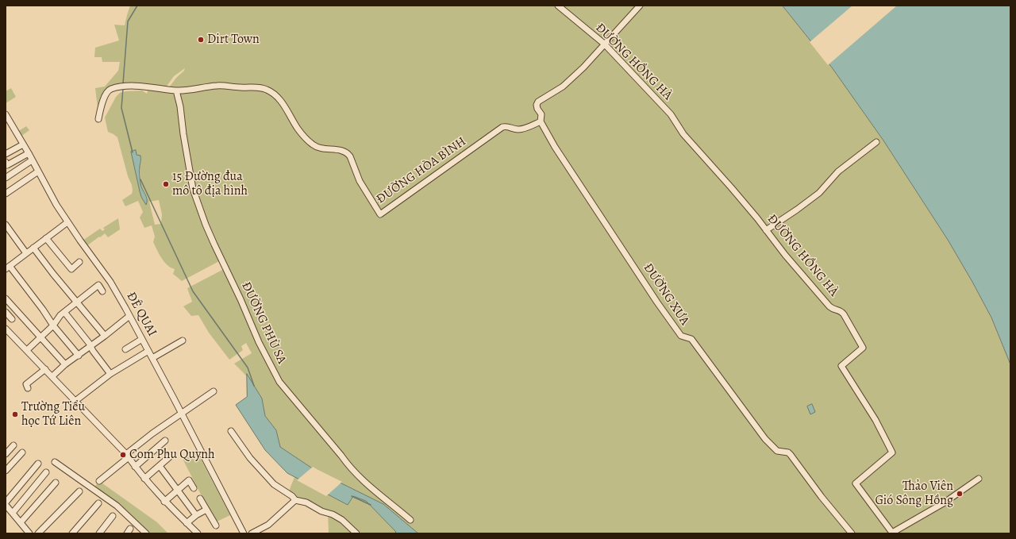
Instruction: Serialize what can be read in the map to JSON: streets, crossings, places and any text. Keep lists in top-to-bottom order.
{
  "streets": {
    "street": [
      "ĐƯỜNG HỒNG HÀ",
      "ĐƯỜNG HÒA BÌNH",
      "ĐƯỜNG XƯA",
      "ĐÊ QUAI",
      "ĐƯỜNG PHÙ SA"
    ]
  },
  "crossings": [
    ["ĐƯỜNG HÒA BÌNH", "ĐƯỜNG XƯA"],
    ["ĐƯỜNG HÒA BÌNH", "ĐƯỜNG PHÙ SA"]
  ],
  "places": [
    "Dirt Town",
    "15 Đường đua mô tô địa hình",
    "Trường Tiểu học Tứ Liên",
    "Com Phu Quynh",
    "Thảo Viên Gió Sông Hồng"
  ]
}
